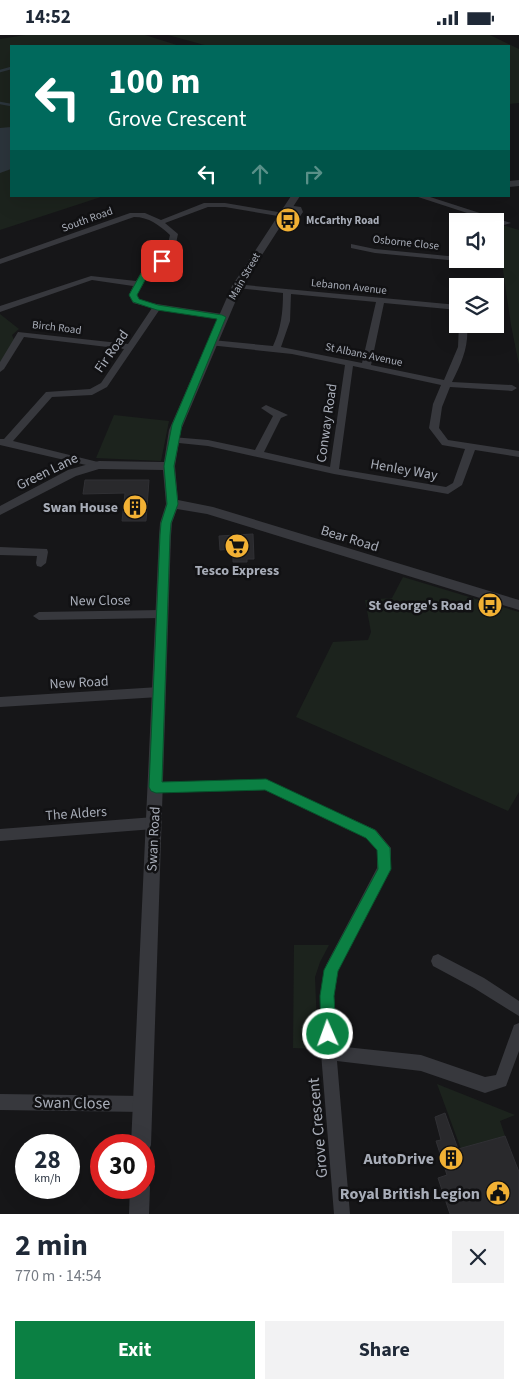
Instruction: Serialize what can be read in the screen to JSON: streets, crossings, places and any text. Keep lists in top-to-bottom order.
{
  "streets": {
    "street": [
      "South Road",
      "Osborne Close",
      "Main Street",
      "Lebanon Avenue",
      "Birch Road",
      "Fir Road",
      "St Albans Avenue",
      "Conway Road",
      "Henley Way",
      "Green Lane",
      "Bear Road",
      "New Close",
      "New Road",
      "The Alders",
      "Swan Road",
      "Swan Close",
      "Grove Crescent"
    ]
  },
  "crossings": [
    ["Main Street", "Lebanon Avenue"],
    ["Main Street", "St Albans Avenue"],
    ["Main Street", "Conway Road"],
    ["Main Street", "Green Lane"],
    ["Main Street", "Bear Road"],
    ["Main Street", "Swan Road"],
    ["Birch Road", "Fir Road"],
    ["St Albans Avenue", "Conway Road"],
    ["Conway Road", "Henley Way"],
    ["Bear Road", "Swan Road"],
    ["New Close", "Swan Road"],
    ["New Road", "Swan Road"],
    ["The Alders", "Swan Road"],
    ["Swan Road", "Swan Close"],
    ["Swan Road", "Grove Crescent"]
  ],
  "places": {
    "bus stop": ["McCarthy Road", "St George's Road"],
    "building": ["Swan House", "AutoDrive"],
    "supermarket": ["Tesco Express"],
    "public building": ["Royal British Legion"]
  },
  "page": {
    "status": "14:52",
    "turn": ["100 m", "Grove Crescent"],
    "speed": "28 km/h",
    "limit": "30",
    "heading": ["2 min", "770 m · 14:54"],
    "buttons": ["Exit", "Share"]
  }
}
